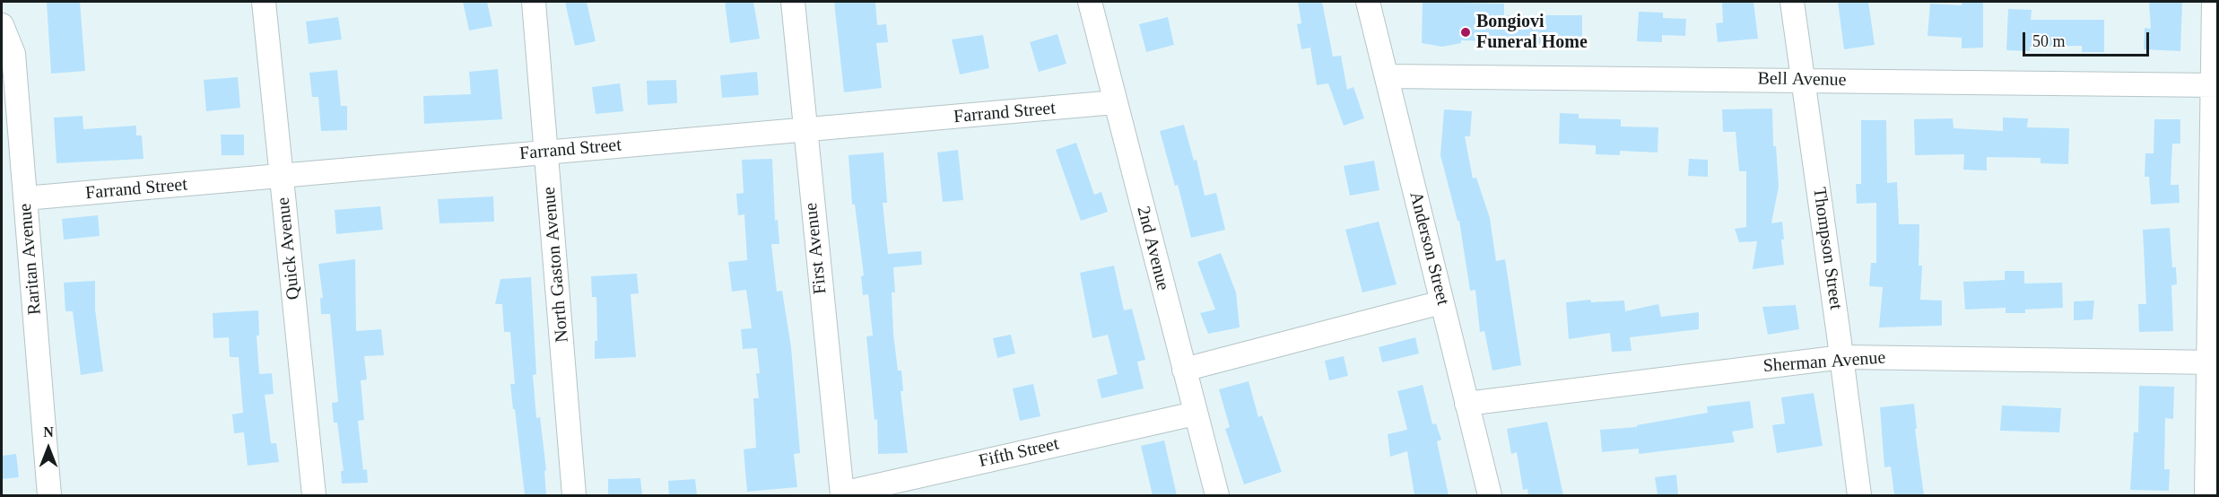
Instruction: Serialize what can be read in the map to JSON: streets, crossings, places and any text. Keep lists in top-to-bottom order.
{
  "streets": {
    "street": [
      "Bell Avenue",
      "Farrand Street",
      "Quick Avenue",
      "First Avenue",
      "2nd Avenue",
      "Anderson Street",
      "Thompson Street",
      "Raritan Avenue",
      "North Gaston Avenue",
      "Sherman Avenue",
      "Fifth Street"
    ]
  },
  "crossings": [
    ["Bell Avenue", "Anderson Street"],
    ["Bell Avenue", "Thompson Street"],
    ["Farrand Street", "Quick Avenue"],
    ["Farrand Street", "First Avenue"],
    ["Farrand Street", "2nd Avenue"],
    ["Farrand Street", "Raritan Avenue"],
    ["Farrand Street", "North Gaston Avenue"],
    ["First Avenue", "Fifth Street"],
    ["2nd Avenue", "Fifth Street"],
    ["Anderson Street", "Sherman Avenue"],
    ["Thompson Street", "Sherman Avenue"]
  ],
  "places": ["Bongiovi Funeral Home"],
  "scale_bar": "50 m",
  "north": "top"
}
